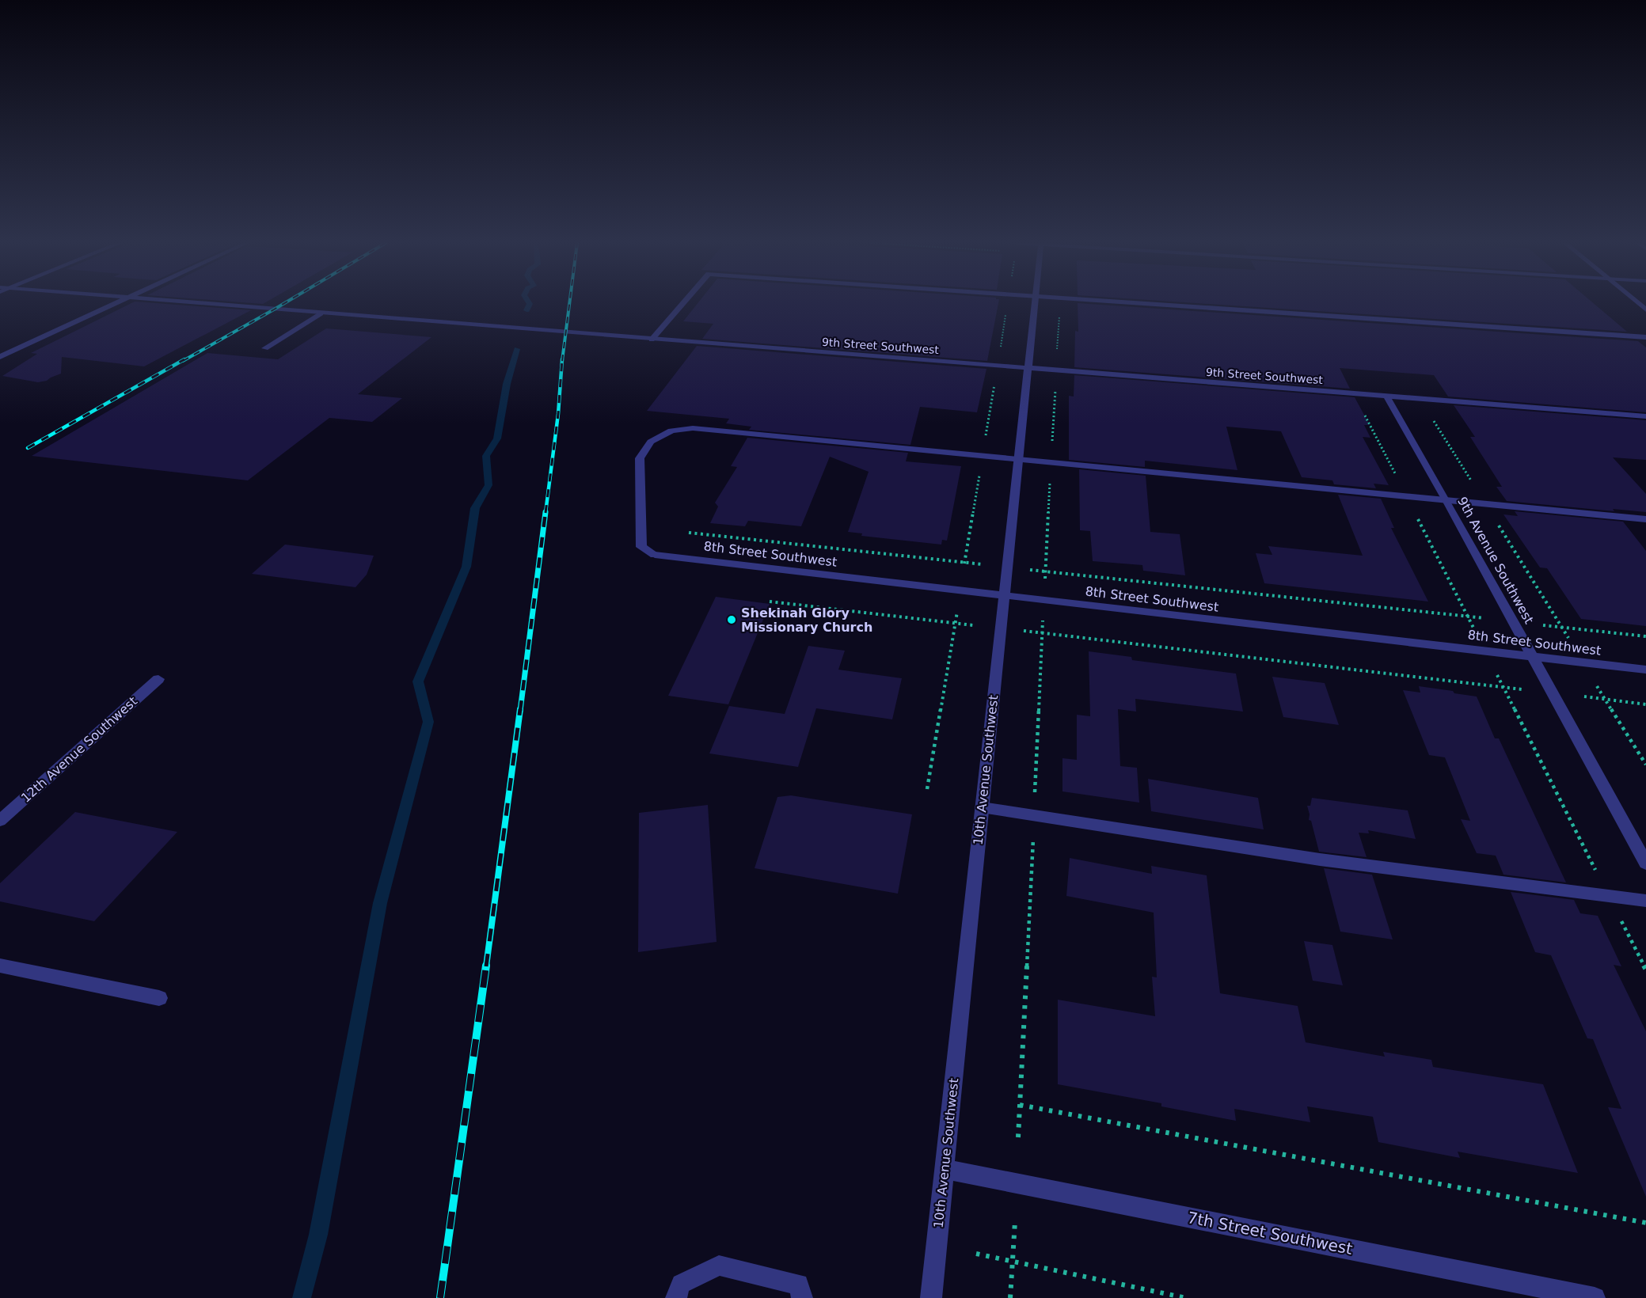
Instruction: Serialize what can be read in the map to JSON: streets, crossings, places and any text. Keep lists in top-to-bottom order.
{
  "streets": {
    "street": [
      "9th Street Southwest",
      "8th Street Southwest",
      "9th Avenue Southwest",
      "12th Avenue Southwest",
      "10th Avenue Southwest",
      "7th Street Southwest"
    ]
  },
  "crossings": [
    ["9th Street Southwest", "9th Avenue Southwest"],
    ["9th Street Southwest", "10th Avenue Southwest"],
    ["8th Street Southwest", "9th Avenue Southwest"],
    ["8th Street Southwest", "10th Avenue Southwest"],
    ["10th Avenue Southwest", "7th Street Southwest"]
  ],
  "places": ["Shekinah Glory Missionary Church"]
}
